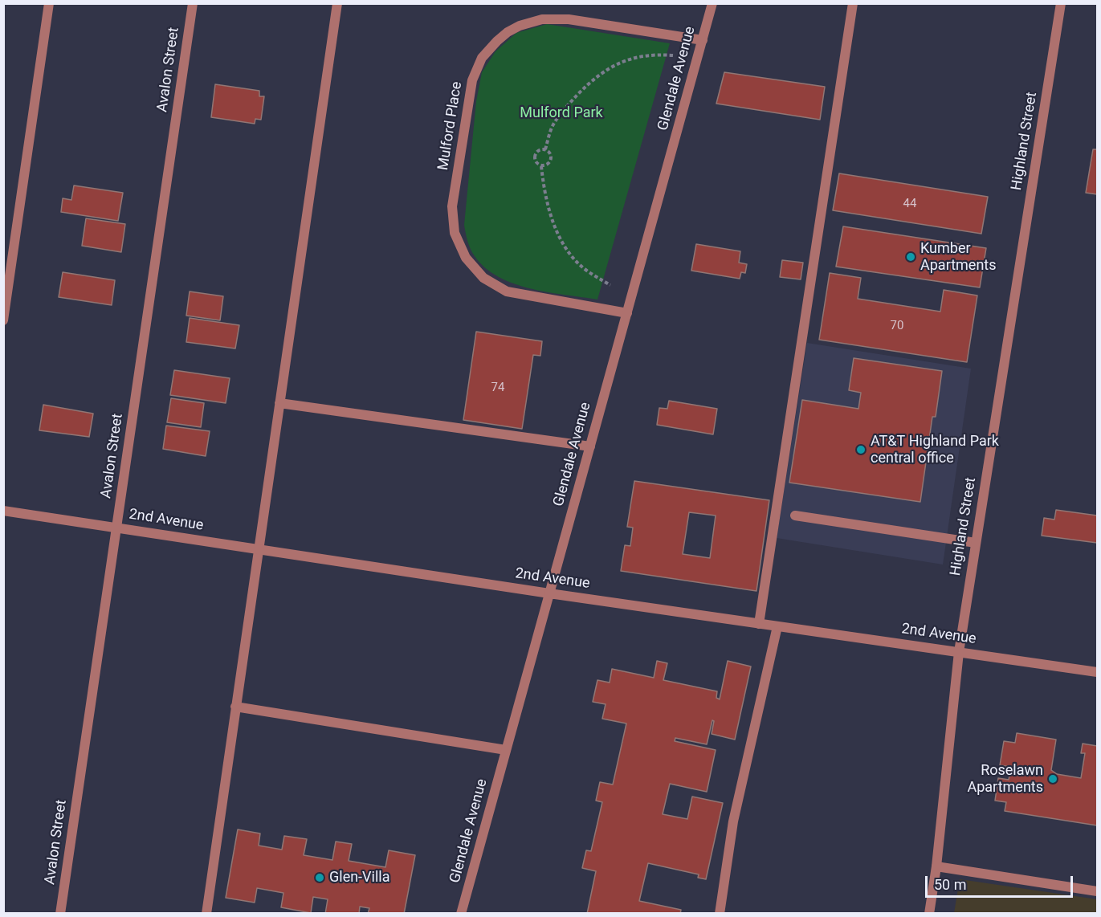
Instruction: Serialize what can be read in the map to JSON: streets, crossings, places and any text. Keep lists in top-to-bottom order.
{
  "streets": {
    "street": [
      "Avalon Street",
      "Glendale Avenue",
      "Mulford Place",
      "Highland Street",
      "2nd Avenue"
    ]
  },
  "crossings": [
    ["Avalon Street", "2nd Avenue"],
    ["Glendale Avenue", "Mulford Place"],
    ["Glendale Avenue", "2nd Avenue"],
    ["Highland Street", "2nd Avenue"]
  ],
  "parks": ["Mulford Park"],
  "places": [
    "Kumber Apartments",
    "AT&T Highland Park central office",
    "Roselawn Apartments",
    "Glen-Villa"
  ],
  "house_numbers": ["44", "70", "74"],
  "scale_bar": "50 m"
}
